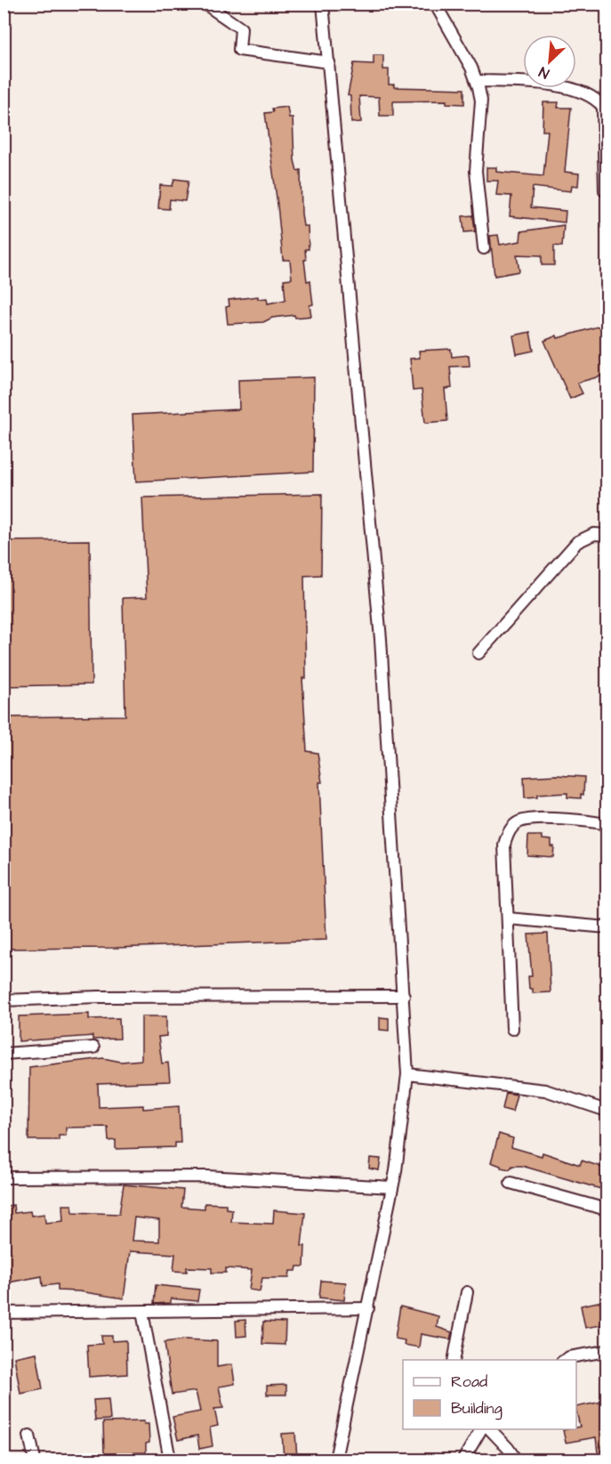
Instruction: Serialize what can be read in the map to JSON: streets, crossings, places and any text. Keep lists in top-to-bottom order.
{
  "legend": ["Road", "Building"],
  "north": "bottom left"
}
